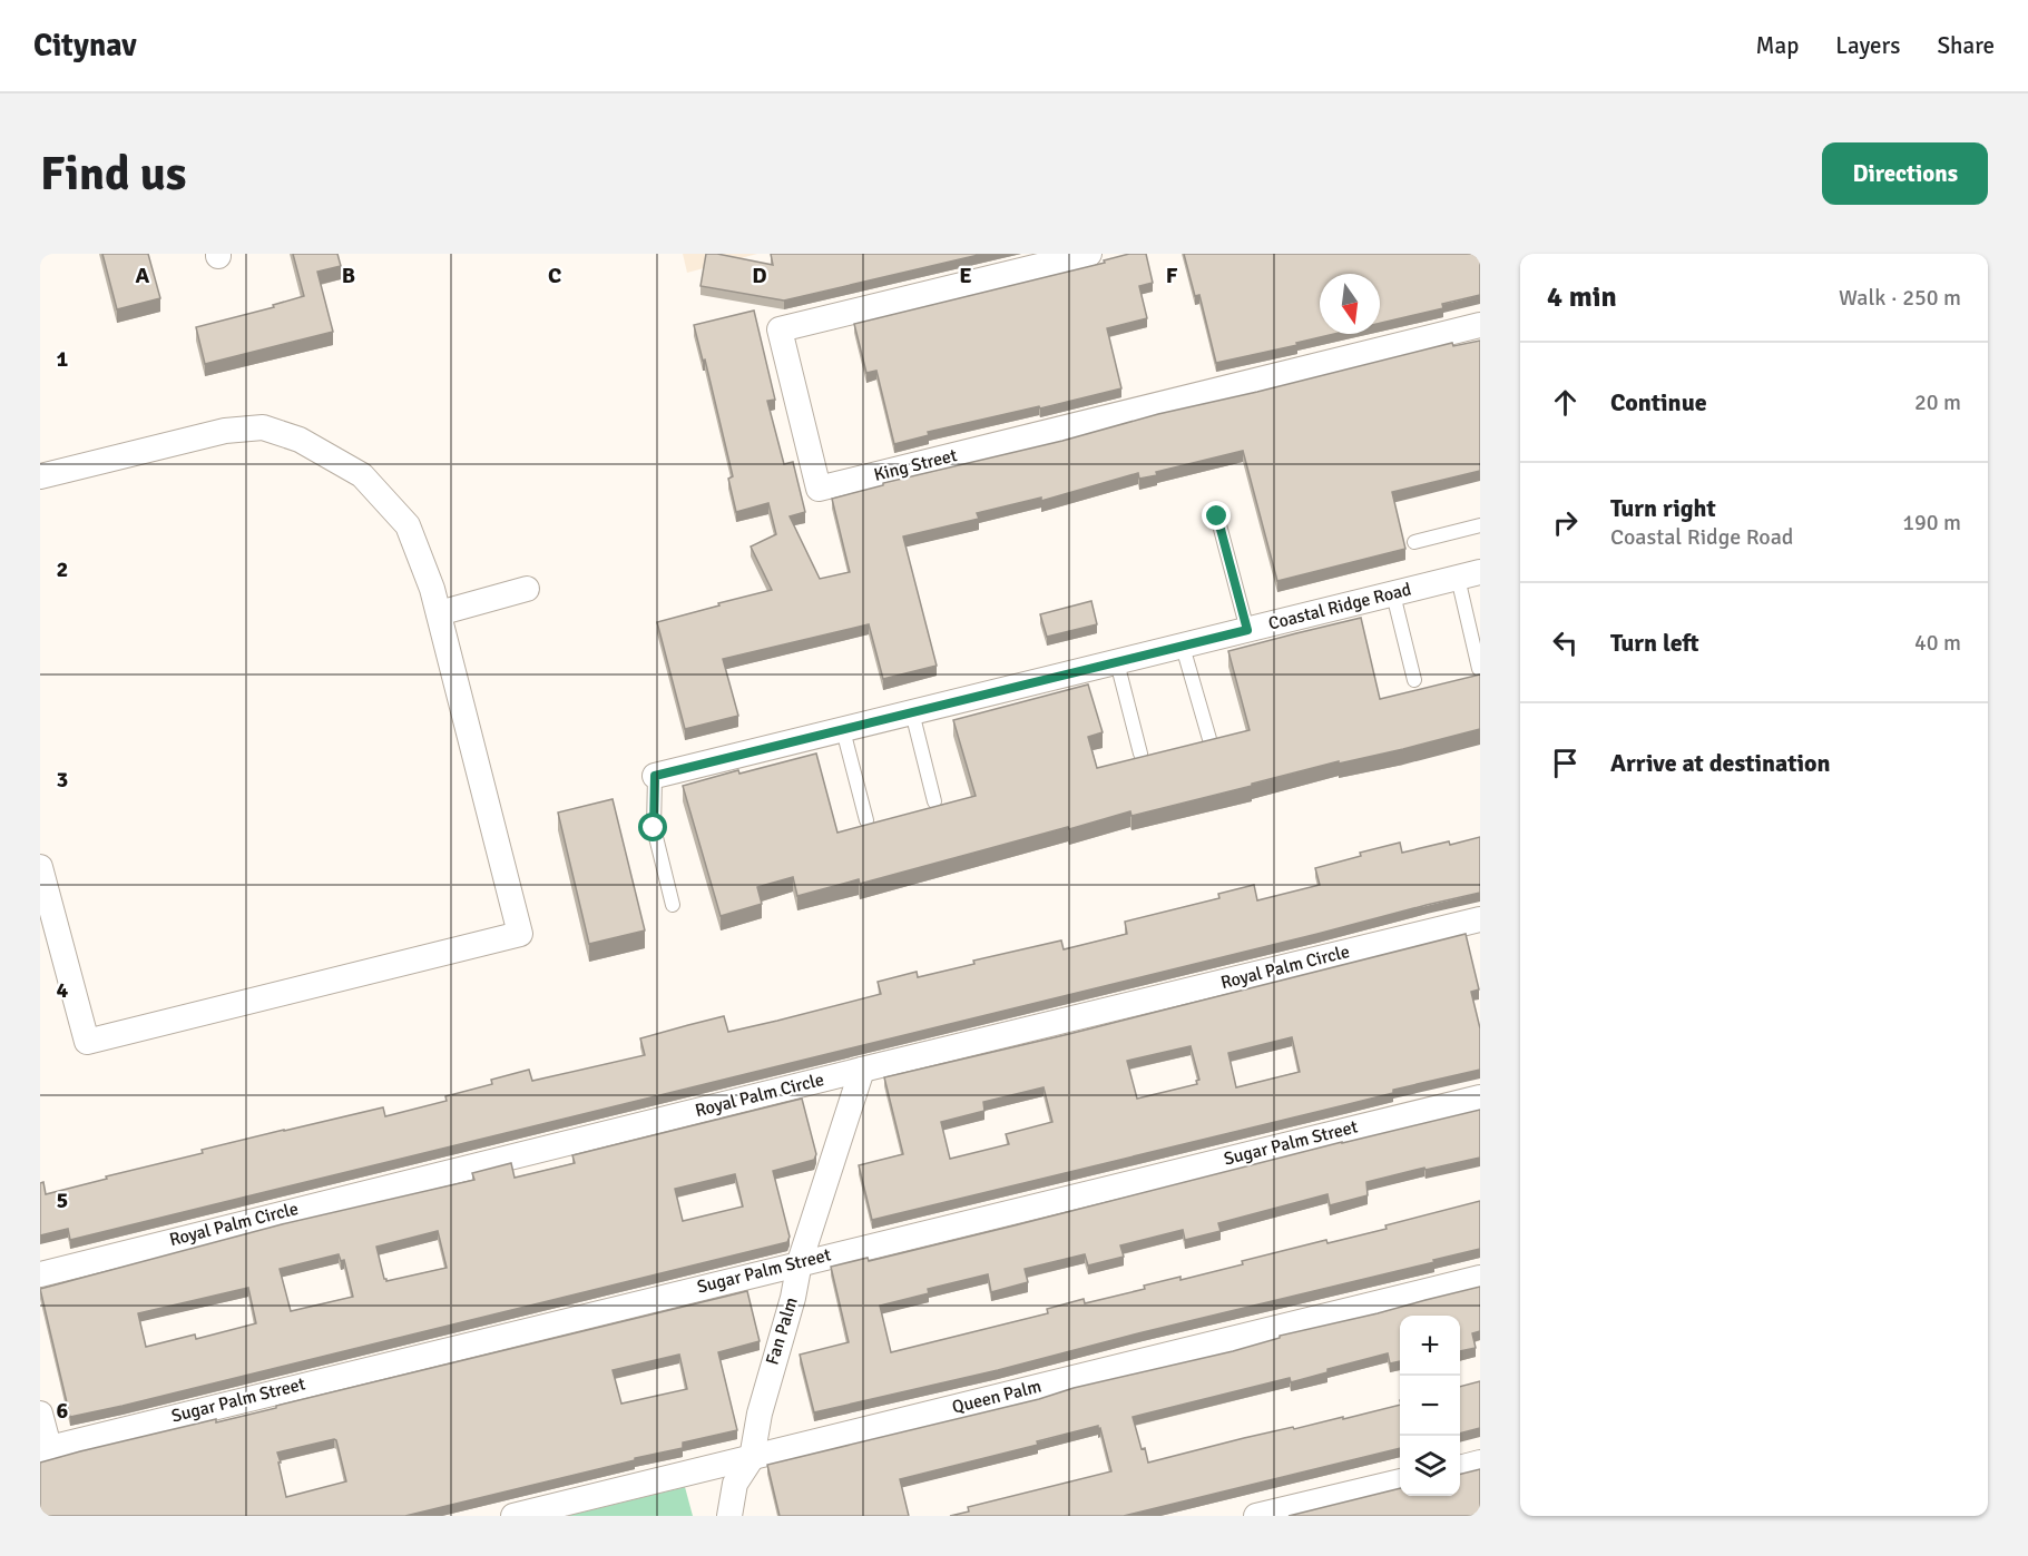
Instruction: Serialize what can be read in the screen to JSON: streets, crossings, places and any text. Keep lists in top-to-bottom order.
{
  "streets": {
    "street": [
      "King Street",
      "Coastal Ridge Road",
      "Royal Palm Circle",
      "Sugar Palm Street",
      "Fan Palm",
      "Queen Palm"
    ]
  },
  "crossings": [
    ["Royal Palm Circle", "Fan Palm"],
    ["Sugar Palm Street", "Fan Palm"],
    ["Fan Palm", "Queen Palm"]
  ],
  "north": "bottom",
  "page": {
    "header": "Citynav",
    "nav": ["Map", "Layers", "Share"],
    "buttons": "Directions",
    "title": "Find us",
    "heading": ["4 min", "Walk · 250 m"],
    "list": [
      ["Continue", "20 m"],
      ["Turn right", "Coastal Ridge Road", "190 m"],
      ["Turn left", "40 m"],
      "Arrive at destination"
    ],
    "map_buttons": ["+", "−"]
  },
  "grid": {
    "columns": [
      "A",
      "B",
      "C",
      "D",
      "E",
      "F"
    ],
    "rows": [
      "1",
      "2",
      "3",
      "4",
      "5",
      "6"
    ]
  }
}
